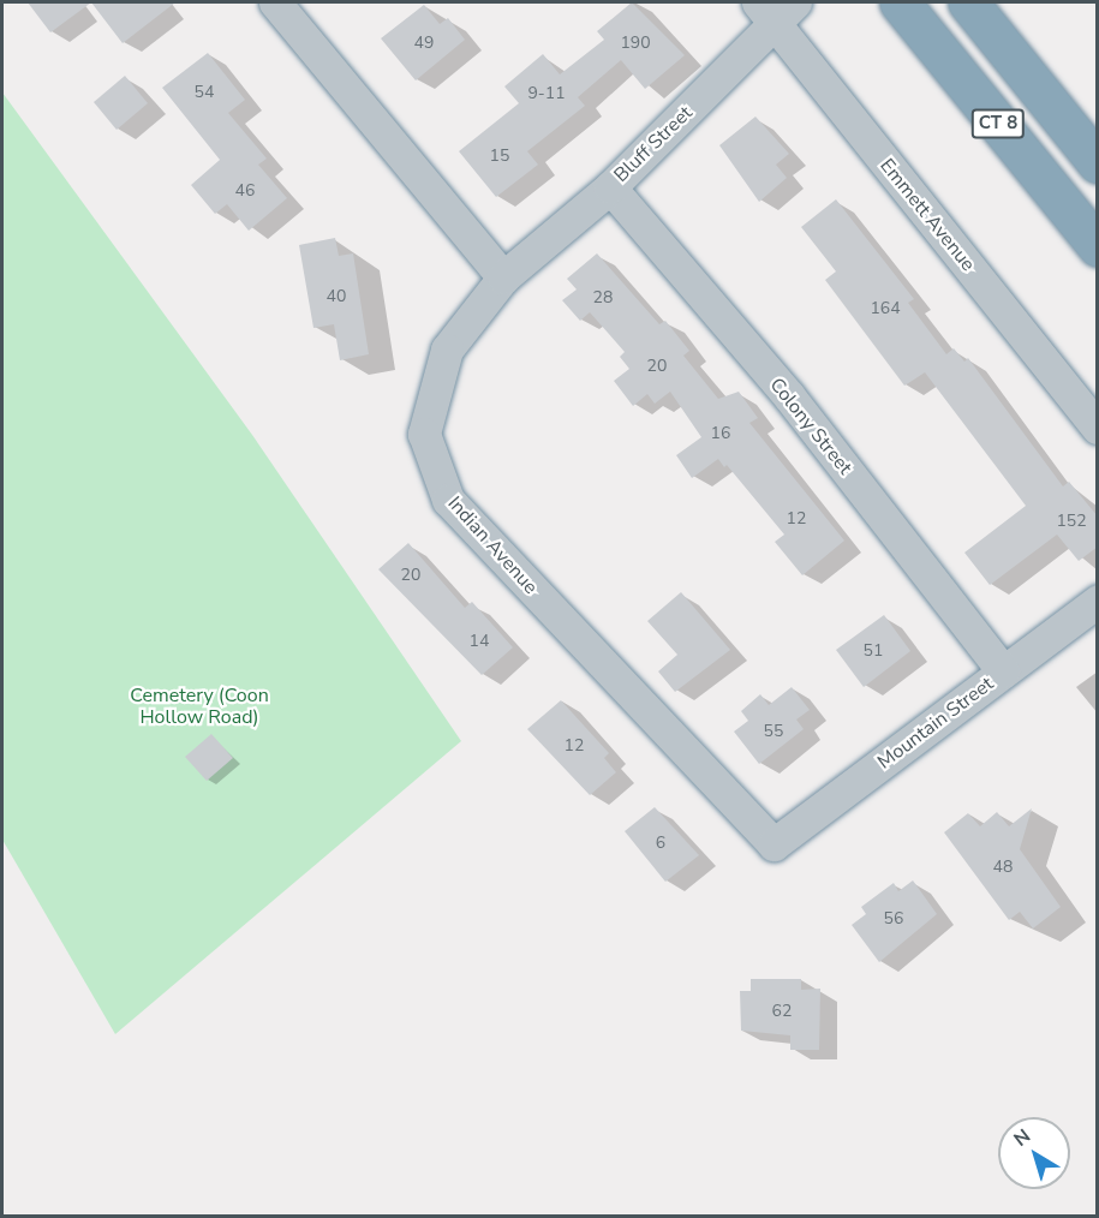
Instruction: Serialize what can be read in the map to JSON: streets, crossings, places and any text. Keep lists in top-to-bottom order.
{
  "streets": {
    "highway": ["CT 8"],
    "street": [
      "Bluff Street",
      "Emmett Avenue",
      "Colony Street",
      "Indian Avenue",
      "Mountain Street"
    ]
  },
  "crossings": [
    ["Bluff Street", "Emmett Avenue"],
    ["Bluff Street", "Colony Street"],
    ["Bluff Street", "Indian Avenue"],
    ["Colony Street", "Mountain Street"],
    ["Indian Avenue", "Mountain Street"]
  ],
  "parks": ["Cemetery (Coon Hollow Road)"],
  "house_numbers": [
    "49",
    "190",
    "54",
    "9-11",
    "15",
    "46",
    "40",
    "28",
    "164",
    "20",
    "16",
    "12",
    "152",
    "20",
    "14",
    "51",
    "55",
    "12",
    "6",
    "48",
    "56",
    "62"
  ],
  "north": "top left"
}
